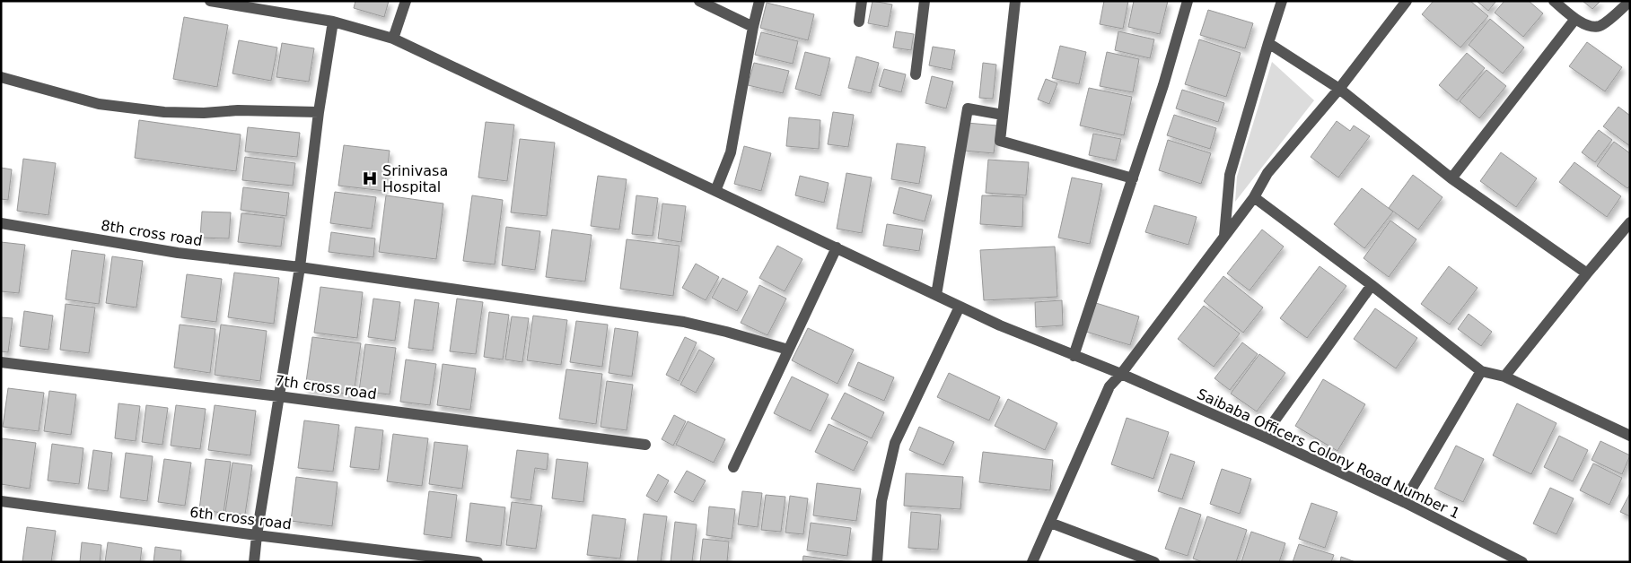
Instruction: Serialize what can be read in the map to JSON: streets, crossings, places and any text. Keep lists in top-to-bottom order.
{
  "streets": {
    "street": [
      "8th cross road",
      "7th cross road",
      "Saibaba Officers Colony Road Number 1",
      "6th cross road"
    ]
  },
  "places": {
    "hospital": ["Srinivasa Hospital"]
  }
}
